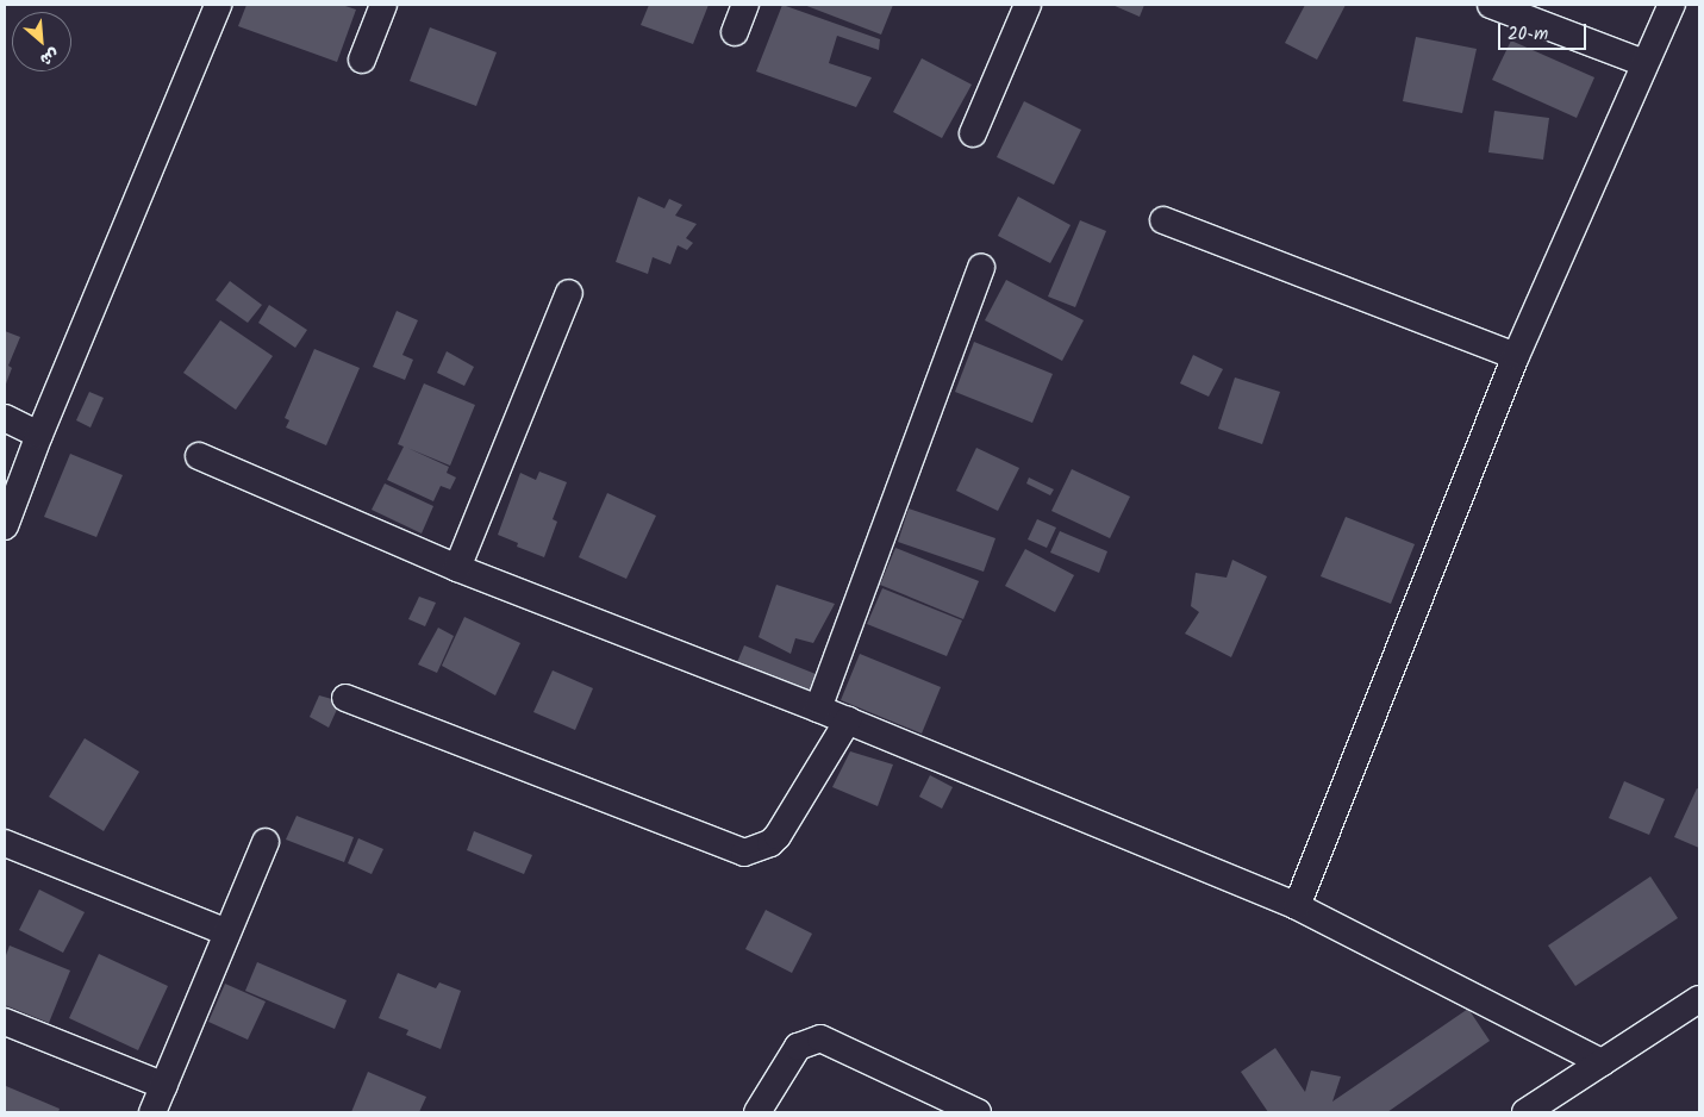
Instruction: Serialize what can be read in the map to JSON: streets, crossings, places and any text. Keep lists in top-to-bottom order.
{
  "scale_bar": "20 m",
  "north": "bottom right"
}
